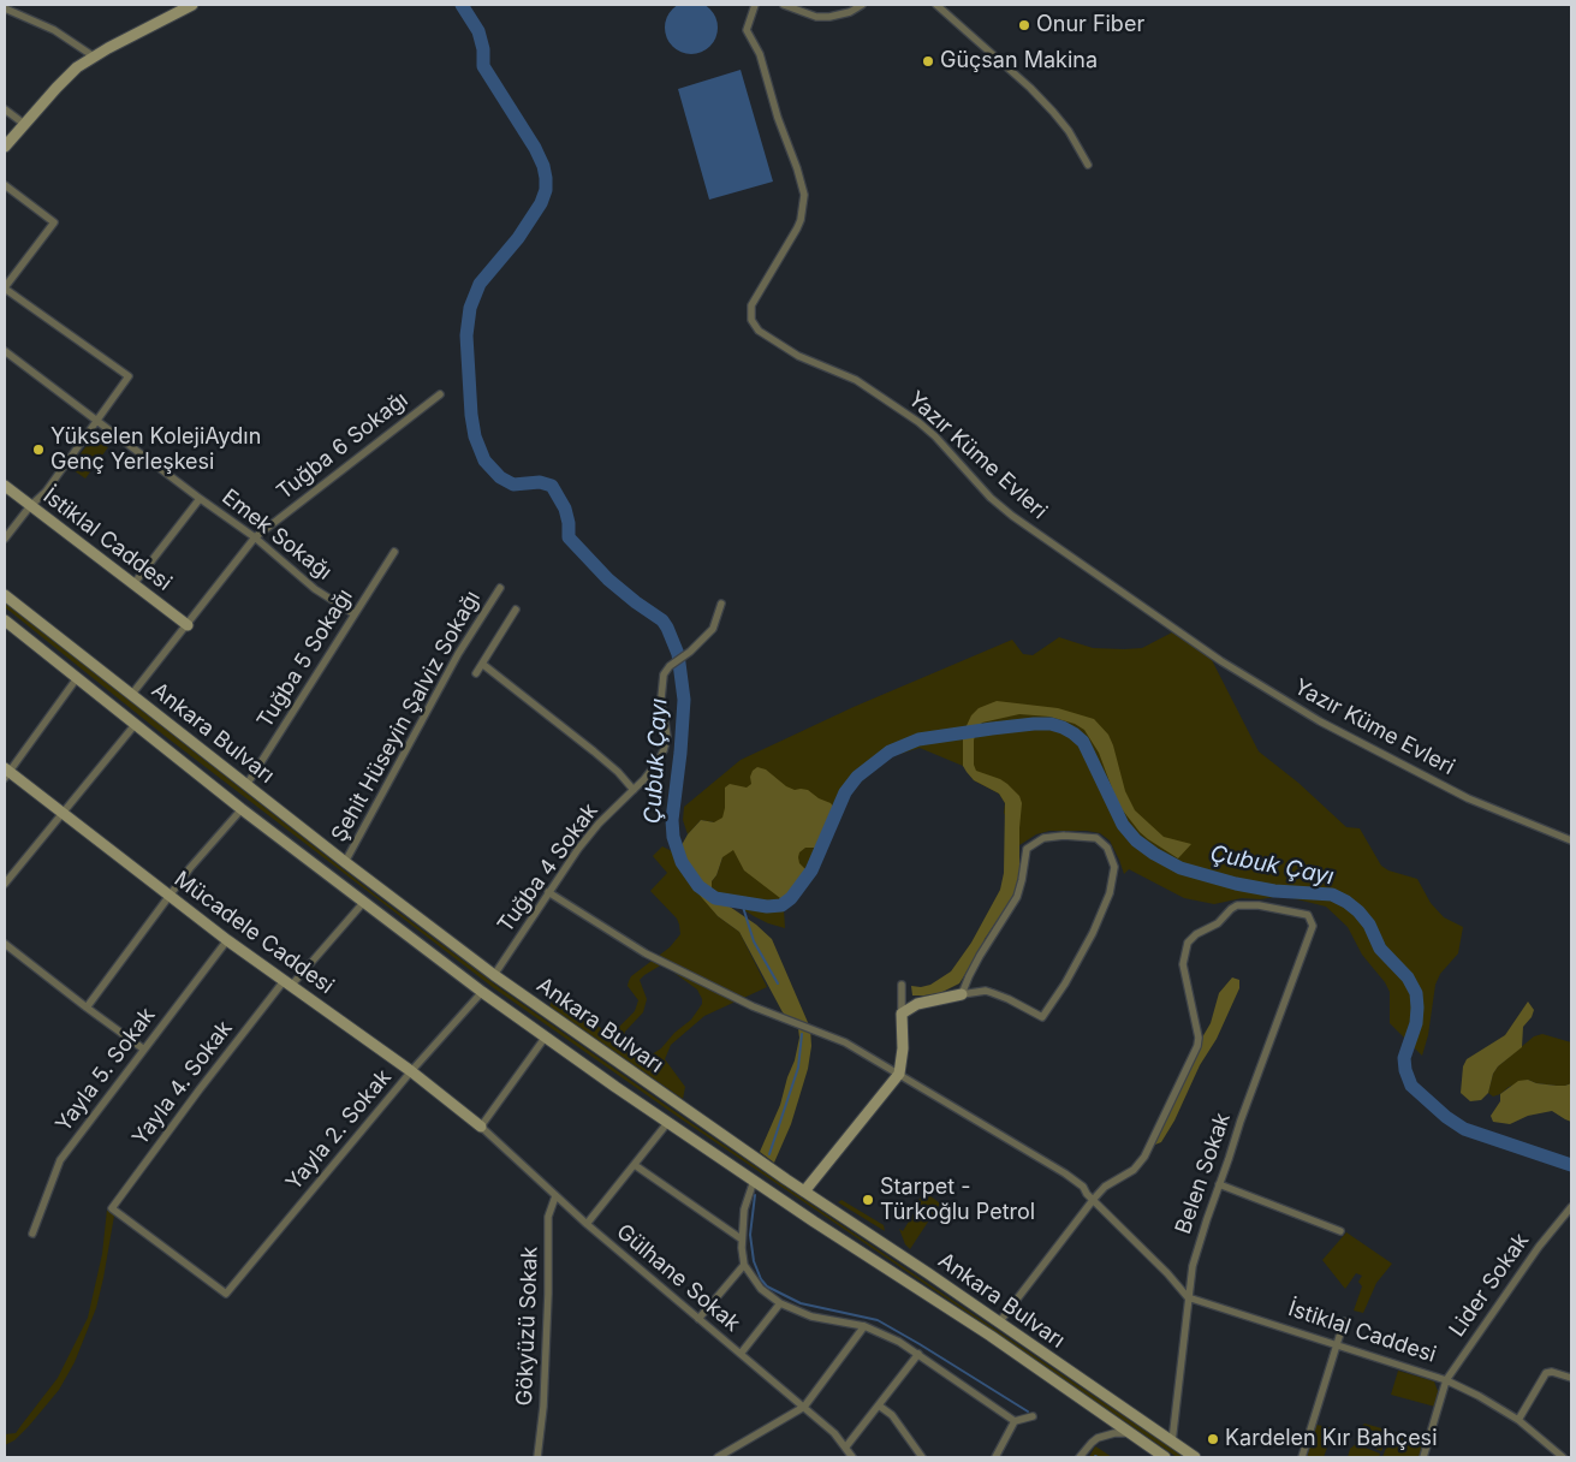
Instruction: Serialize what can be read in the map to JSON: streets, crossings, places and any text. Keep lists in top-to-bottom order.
{
  "streets": {
    "main road": ["İstiklal Caddesi", "Ankara Bulvarı", "Mücadele Caddesi"],
    "street": [
      "Tuğba 6 Sokağı",
      "Yazır Küme Evleri",
      "Emek Sokağı",
      "Tuğba 5 Sokağı",
      "Şehit Hüseyin Şalviz Sokağı",
      "Tuğba 4 Sokak",
      "Yayla 5. Sokak",
      "Yayla 4. Sokak",
      "Yayla 2. Sokak",
      "Belen Sokak",
      "Gülhane Sokak",
      "Lider Sokak",
      "Gökyüzü Sokak"
    ]
  },
  "crossings": [
    ["Tuğba 6 Sokağı", "Emek Sokağı"],
    ["Tuğba 6 Sokağı", "İstiklal Caddesi"],
    ["Tuğba 6 Sokağı", "Ankara Bulvarı"],
    ["Emek Sokağı", "Tuğba 5 Sokağı"],
    ["İstiklal Caddesi", "Belen Sokak"],
    ["İstiklal Caddesi", "Lider Sokak"],
    ["Tuğba 5 Sokağı", "Ankara Bulvarı"],
    ["Şehit Hüseyin Şalviz Sokağı", "Ankara Bulvarı"],
    ["Ankara Bulvarı", "Tuğba 4 Sokak"],
    ["Ankara Bulvarı", "Yayla 4. Sokak"],
    ["Ankara Bulvarı", "Yayla 2. Sokak"],
    ["Ankara Bulvarı", "Belen Sokak"],
    ["Mücadele Caddesi", "Yayla 5. Sokak"],
    ["Mücadele Caddesi", "Yayla 4. Sokak"],
    ["Mücadele Caddesi", "Yayla 2. Sokak"],
    ["Mücadele Caddesi", "Gülhane Sokak"],
    ["Yayla 4. Sokak", "Yayla 2. Sokak"],
    ["Gülhane Sokak", "Gökyüzü Sokak"]
  ],
  "water": ["Çubuk Çayı"],
  "places": [
    "Onur Fiber",
    "Güçsan Makina",
    "Yükselen KolejiAydın Genç Yerleşkesi",
    "Starpet - Türkoğlu Petrol",
    "Kardelen Kır Bahçesi"
  ]
}
